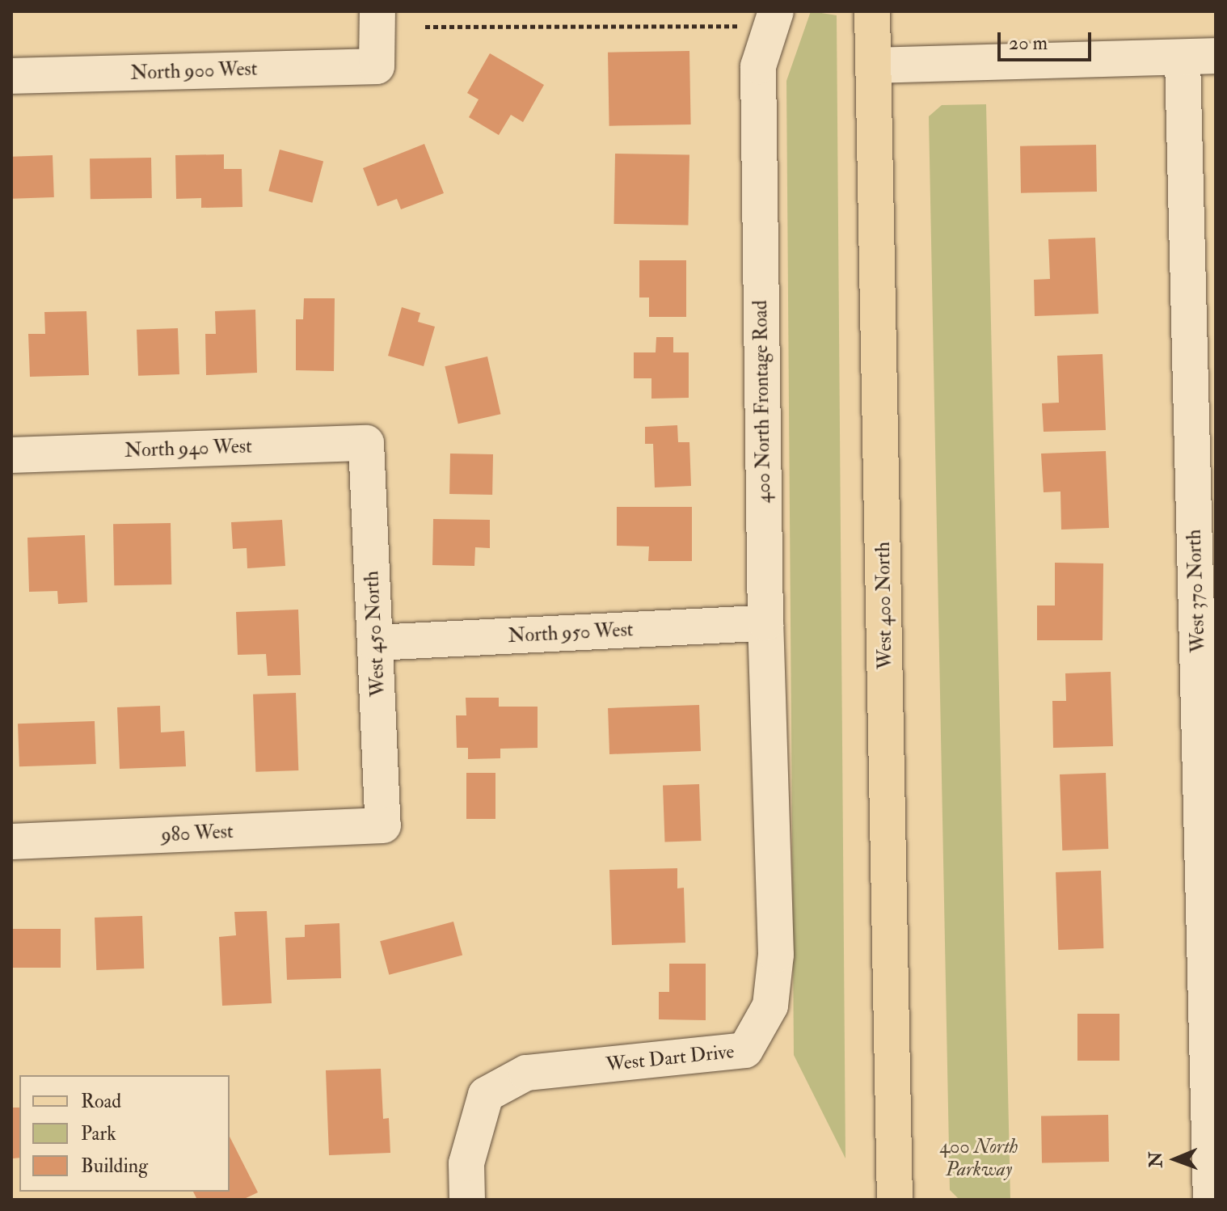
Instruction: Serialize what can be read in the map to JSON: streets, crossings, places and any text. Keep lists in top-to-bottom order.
{
  "streets": {
    "main road": ["West 400 North"],
    "street": [
      "North 900 West",
      "400 North Frontage Road",
      "North 940 West",
      "West 370 North",
      "North 950 West",
      "West 450 North",
      "980 West",
      "West Dart Drive"
    ]
  },
  "crossings": [
    ["400 North Frontage Road", "North 950 West"],
    ["400 North Frontage Road", "West Dart Drive"],
    ["North 940 West", "West 450 North"],
    ["North 950 West", "West 450 North"],
    ["West 450 North", "980 West"]
  ],
  "parks": ["400 North Parkway"],
  "legend": ["Road", "Park", "Building"],
  "scale_bar": "20 m",
  "north": "left"
}
